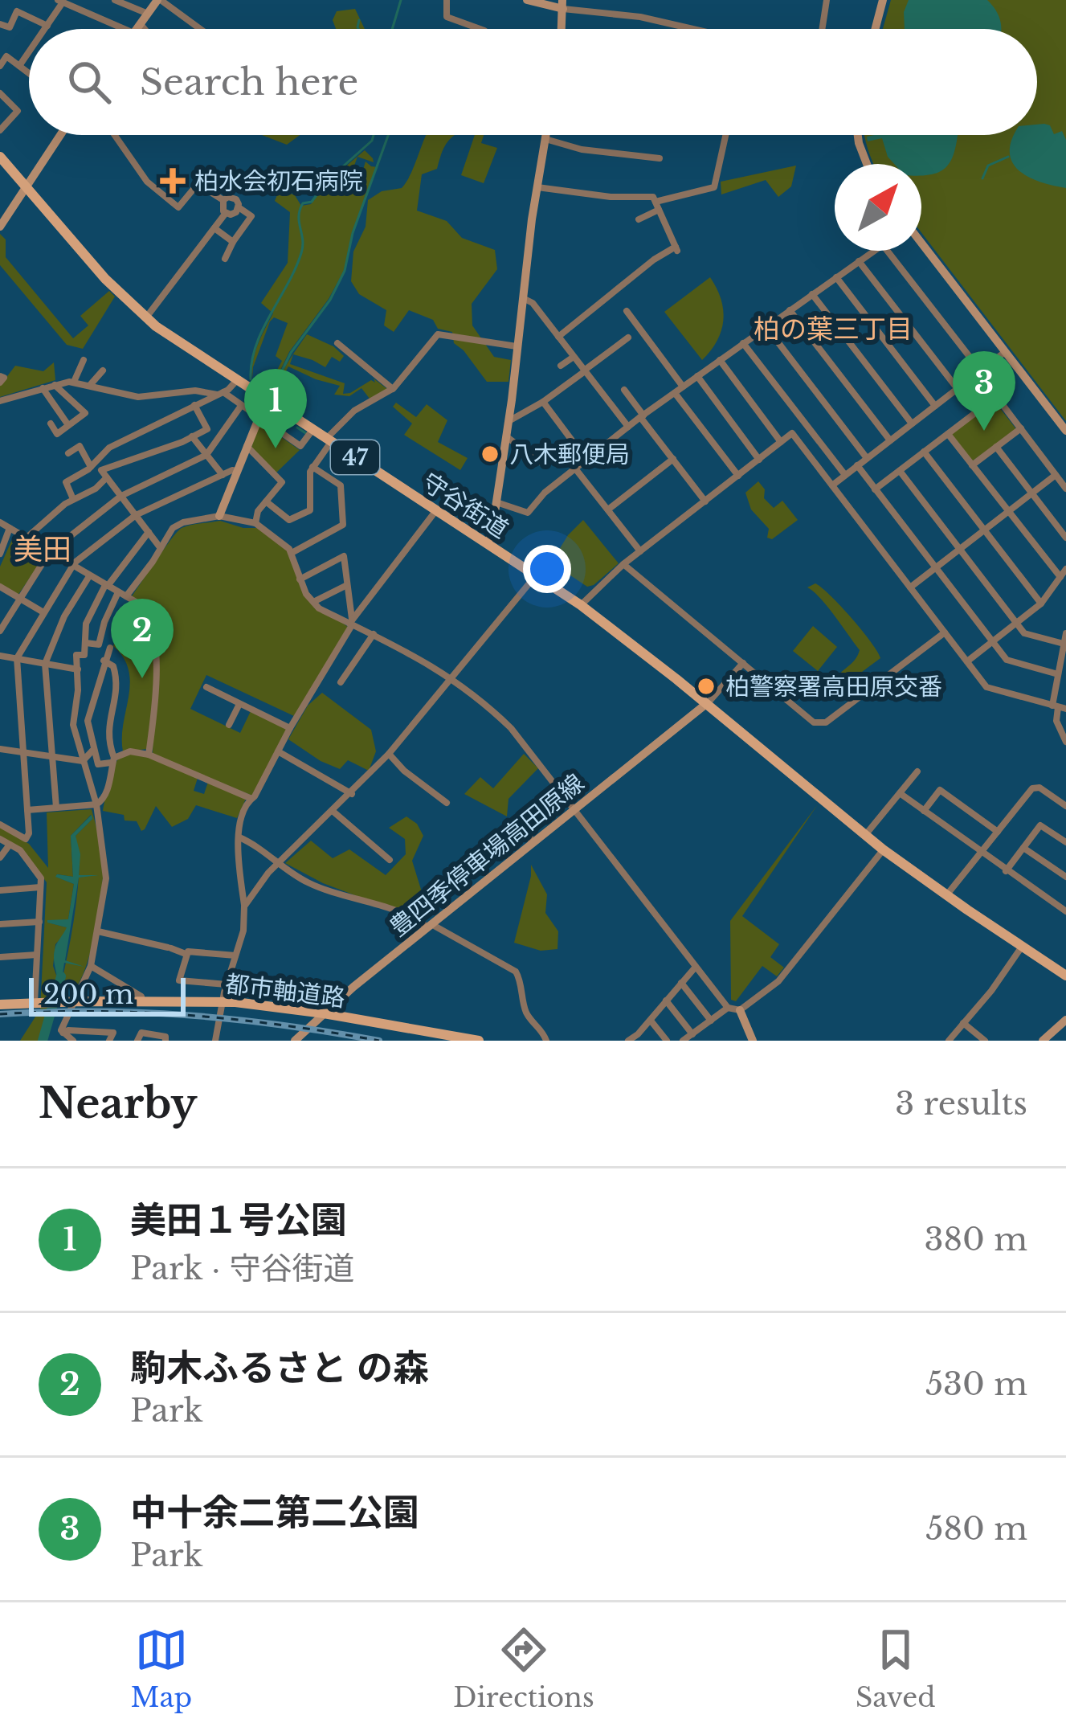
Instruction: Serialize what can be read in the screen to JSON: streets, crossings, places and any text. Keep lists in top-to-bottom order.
{
  "streets": {
    "main road": ["47", "守谷街道", "都市軸道路"],
    "street": ["豊四季停車場高田原線"]
  },
  "crossings": [
    ["守谷街道", "豊四季停車場高田原線"],
    ["豊四季停車場高田原線", "都市軸道路"]
  ],
  "districts": ["柏の葉三丁目", "美田"],
  "places": {
    "health": ["柏水会初石病院"],
    "other": ["八木郵便局", "柏警察署高田原交番"]
  },
  "scale_bar": "200 m",
  "north": "top right",
  "page": {
    "search": "Search here",
    "pins": ["3", "1", "2"],
    "scale": "200 m",
    "heading": ["Nearby", "3 results"],
    "list": [
      {
        "mark": "1",
        "name": "美田１号公園",
        "note": "Park · 守谷街道",
        "value": "380 m"
      },
      {
        "mark": "2",
        "name": "駒木ふるさと の森",
        "note": "Park",
        "value": "530 m"
      },
      {
        "mark": "3",
        "name": "中十余二第二公園",
        "note": "Park",
        "value": "580 m"
      }
    ],
    "nav": ["Map", "Directions", "Saved"]
  }
}
